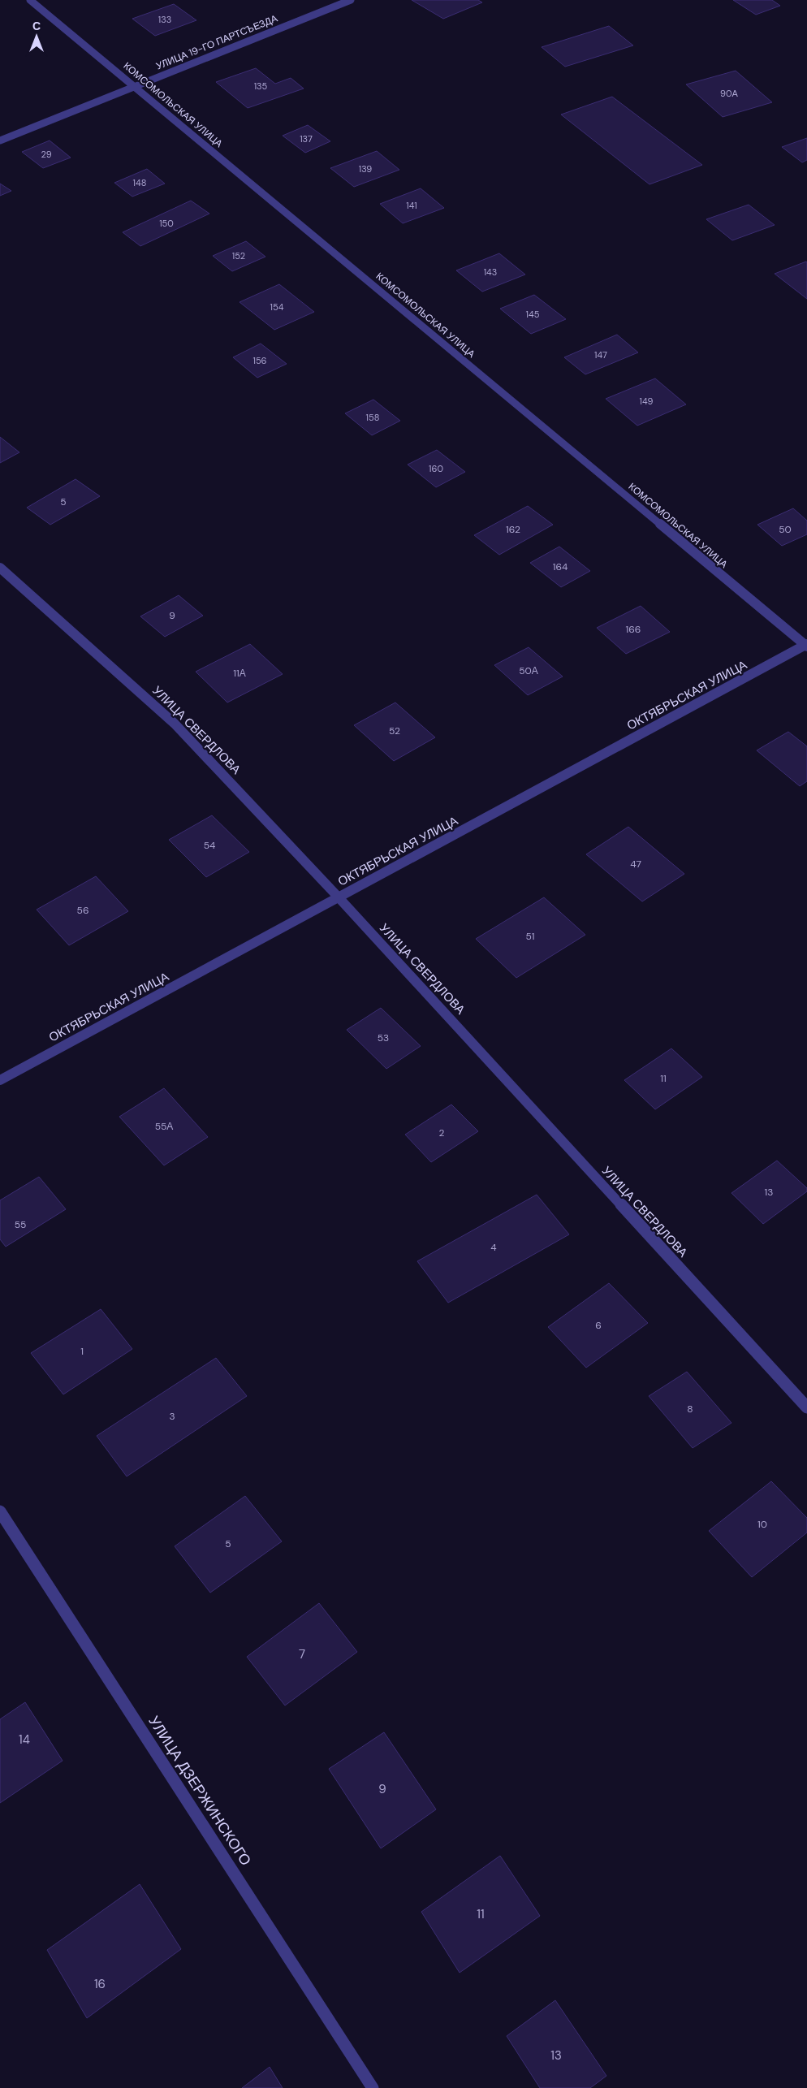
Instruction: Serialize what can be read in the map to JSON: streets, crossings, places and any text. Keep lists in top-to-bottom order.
{
  "streets": {
    "street": [
      "УЛИЦА 19-ГО ПАРТСЪЕЗДА",
      "КОМСОМОЛЬСКАЯ УЛИЦА",
      "ОКТЯБРЬСКАЯ УЛИЦА",
      "УЛИЦА СВЕРДЛОВА",
      "УЛИЦА ДЗЕРЖИНСКОГО"
    ]
  },
  "crossings": [
    ["УЛИЦА 19-ГО ПАРТСЪЕЗДА", "КОМСОМОЛЬСКАЯ УЛИЦА"],
    ["КОМСОМОЛЬСКАЯ УЛИЦА", "ОКТЯБРЬСКАЯ УЛИЦА"],
    ["ОКТЯБРЬСКАЯ УЛИЦА", "УЛИЦА СВЕРДЛОВА"]
  ],
  "house_numbers": [
    "133",
    "135",
    "90А",
    "137",
    "29",
    "139",
    "148",
    "141",
    "150",
    "152",
    "143",
    "154",
    "145",
    "147",
    "156",
    "149",
    "158",
    "160",
    "5",
    "162",
    "50",
    "164",
    "9",
    "166",
    "50А",
    "11А",
    "52",
    "54",
    "47",
    "56",
    "51",
    "53",
    "11",
    "55А",
    "2",
    "13",
    "55",
    "4",
    "6",
    "1",
    "8",
    "3",
    "10",
    "5",
    "7",
    "14",
    "9",
    "11",
    "16",
    "13"
  ],
  "north": "top"
}
